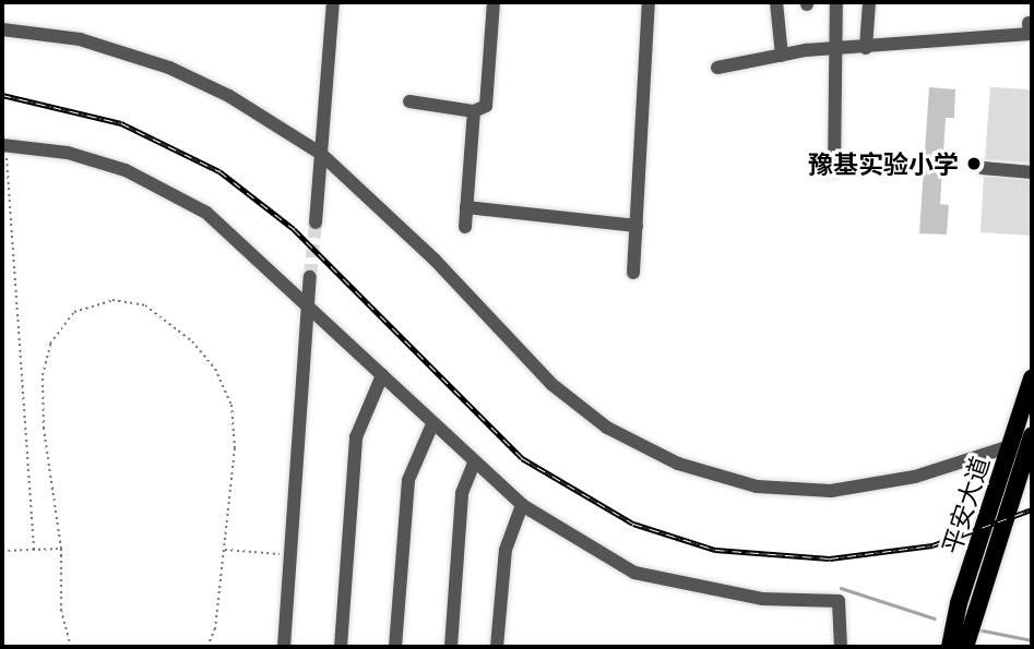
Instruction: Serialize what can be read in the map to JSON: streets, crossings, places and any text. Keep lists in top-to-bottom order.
{
  "streets": {
    "main road": ["平安大道"]
  },
  "places": ["豫基实验小学"]
}
